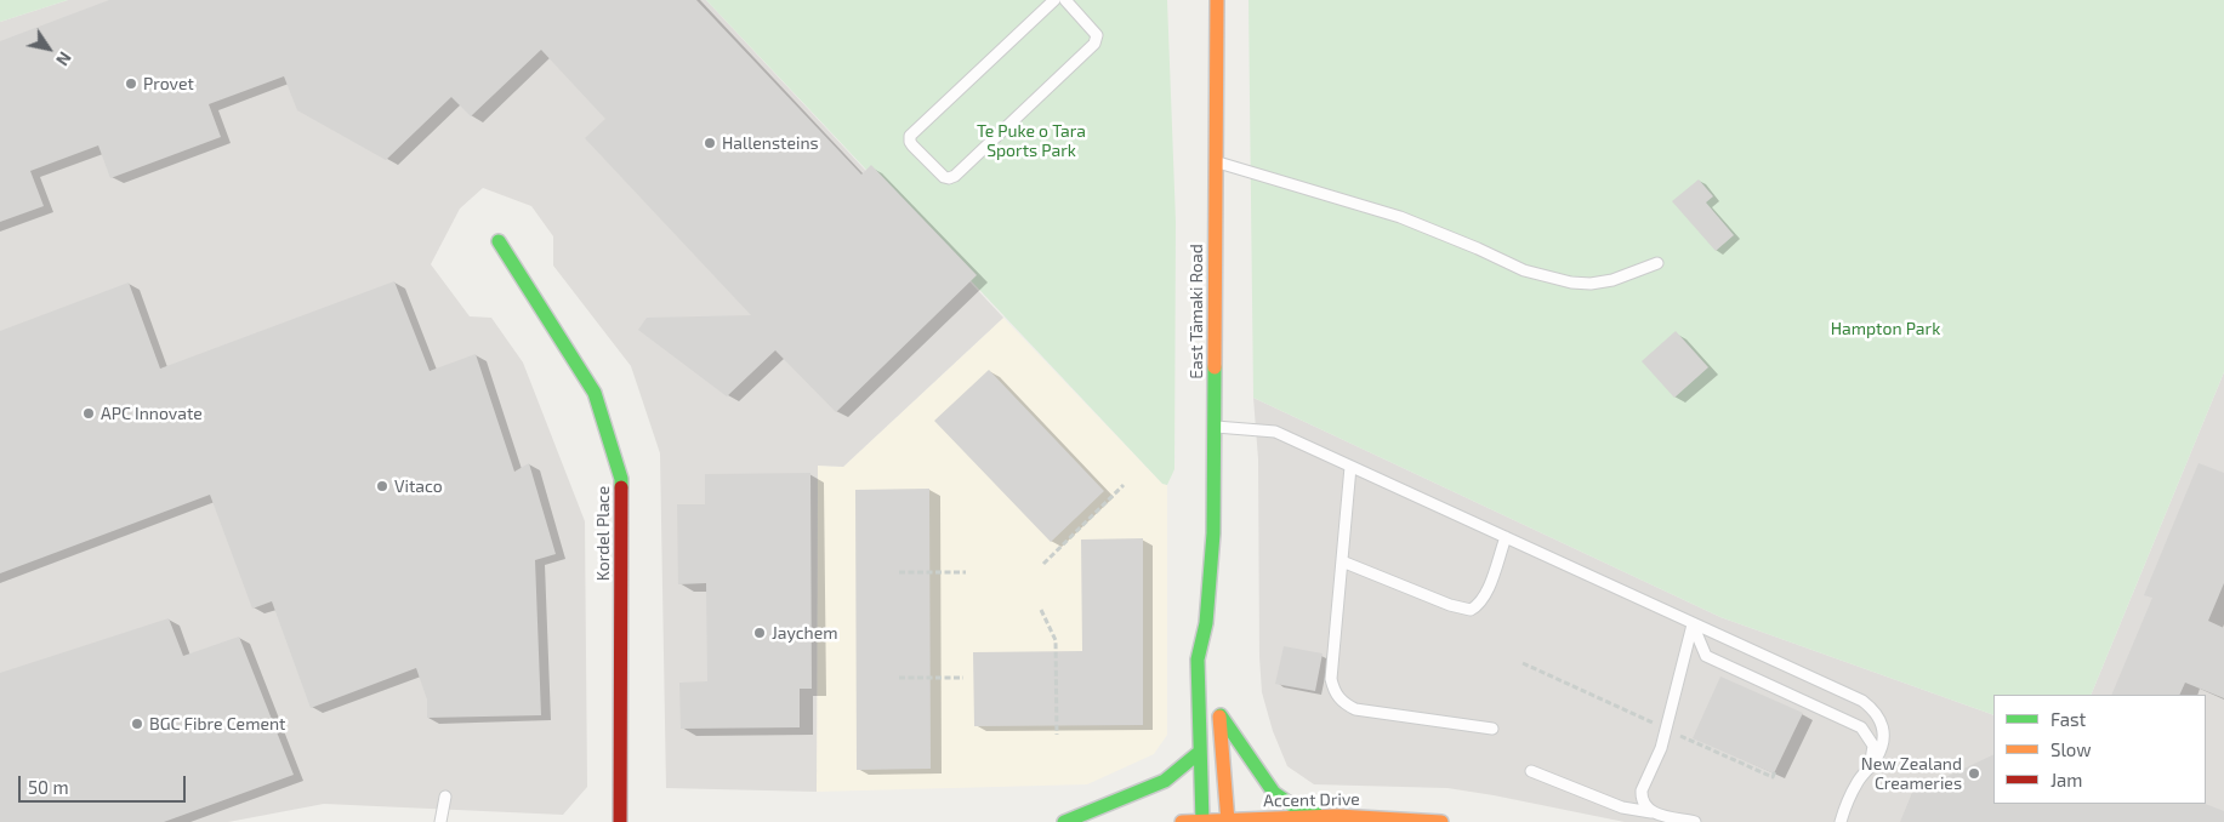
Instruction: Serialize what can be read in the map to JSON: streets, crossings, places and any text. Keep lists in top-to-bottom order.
{
  "streets": {
    "main road": ["East Tāmaki Road", "Kordel Place", "Accent Drive"]
  },
  "crossings": [
    ["East Tāmaki Road", "Accent Drive"]
  ],
  "parks": ["Te Puke o Tara Sports Park", "Hampton Park"],
  "places": [
    "Provet",
    "Hallensteins",
    "APC Innovate",
    "Vitaco",
    "Jaychem",
    "BGC Fibre Cement",
    "New Zealand Creameries"
  ],
  "legend": ["Fast", "Slow", "Jam"],
  "scale_bar": "50 m",
  "north": "bottom right"
}
